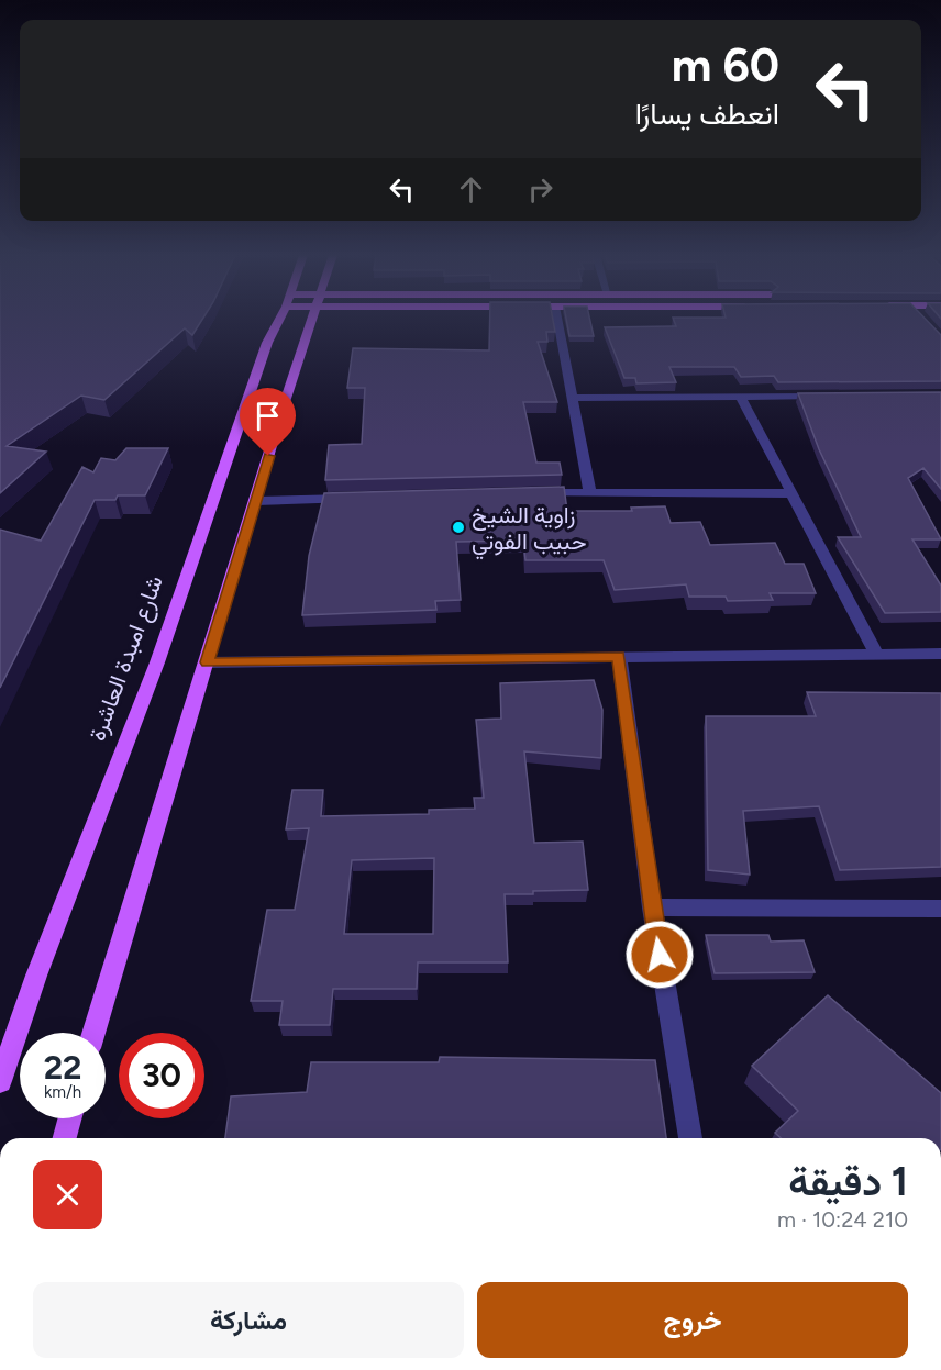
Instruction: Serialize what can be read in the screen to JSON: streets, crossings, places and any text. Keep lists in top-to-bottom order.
{
  "streets": {
    "main road": ["شارع امبدة العاشرة"]
  },
  "places": ["زاوية الشيخ حبيب الفوتي"],
  "page": {
    "turn": ["60 m", "انعطف يسارًا"],
    "speed": "22 km/h",
    "limit": "30",
    "heading": ["1 دقيقة", "210 m · 10:24"],
    "buttons": ["خروج", "مشاركة"]
  }
}
